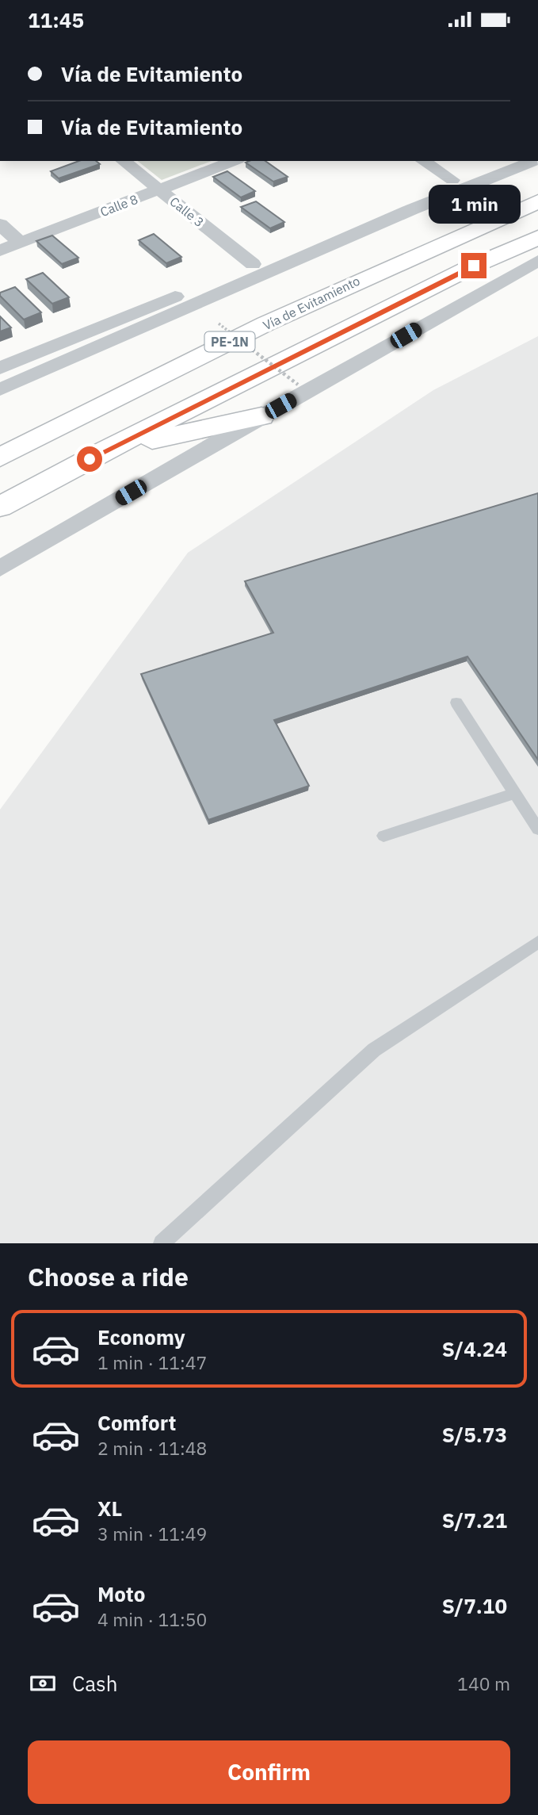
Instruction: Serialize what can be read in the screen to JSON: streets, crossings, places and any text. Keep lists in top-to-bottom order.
{
  "streets": {
    "highway": ["Vía de Evitamiento", "PE-1N"],
    "street": ["Calle 8", "Calle 3"]
  },
  "crossings": [
    ["Calle 8", "Calle 3"]
  ],
  "page": {
    "status": "11:45",
    "banner": ["Vía de Evitamiento", "Vía de Evitamiento"],
    "bubble": "1 min",
    "heading": "Choose a ride",
    "list": [
      {
        "name": "Economy",
        "note": "1 min · 11:47",
        "value": "S/4.24"
      },
      {
        "name": "Comfort",
        "note": "2 min · 11:48",
        "value": "S/5.73"
      },
      {
        "name": "XL",
        "note": "3 min · 11:49",
        "value": "S/7.21"
      },
      {
        "name": "Moto",
        "note": "4 min · 11:50",
        "value": "S/7.10"
      }
    ],
    "pay": ["Cash", "140 m"],
    "buttons": "Confirm"
  }
}
